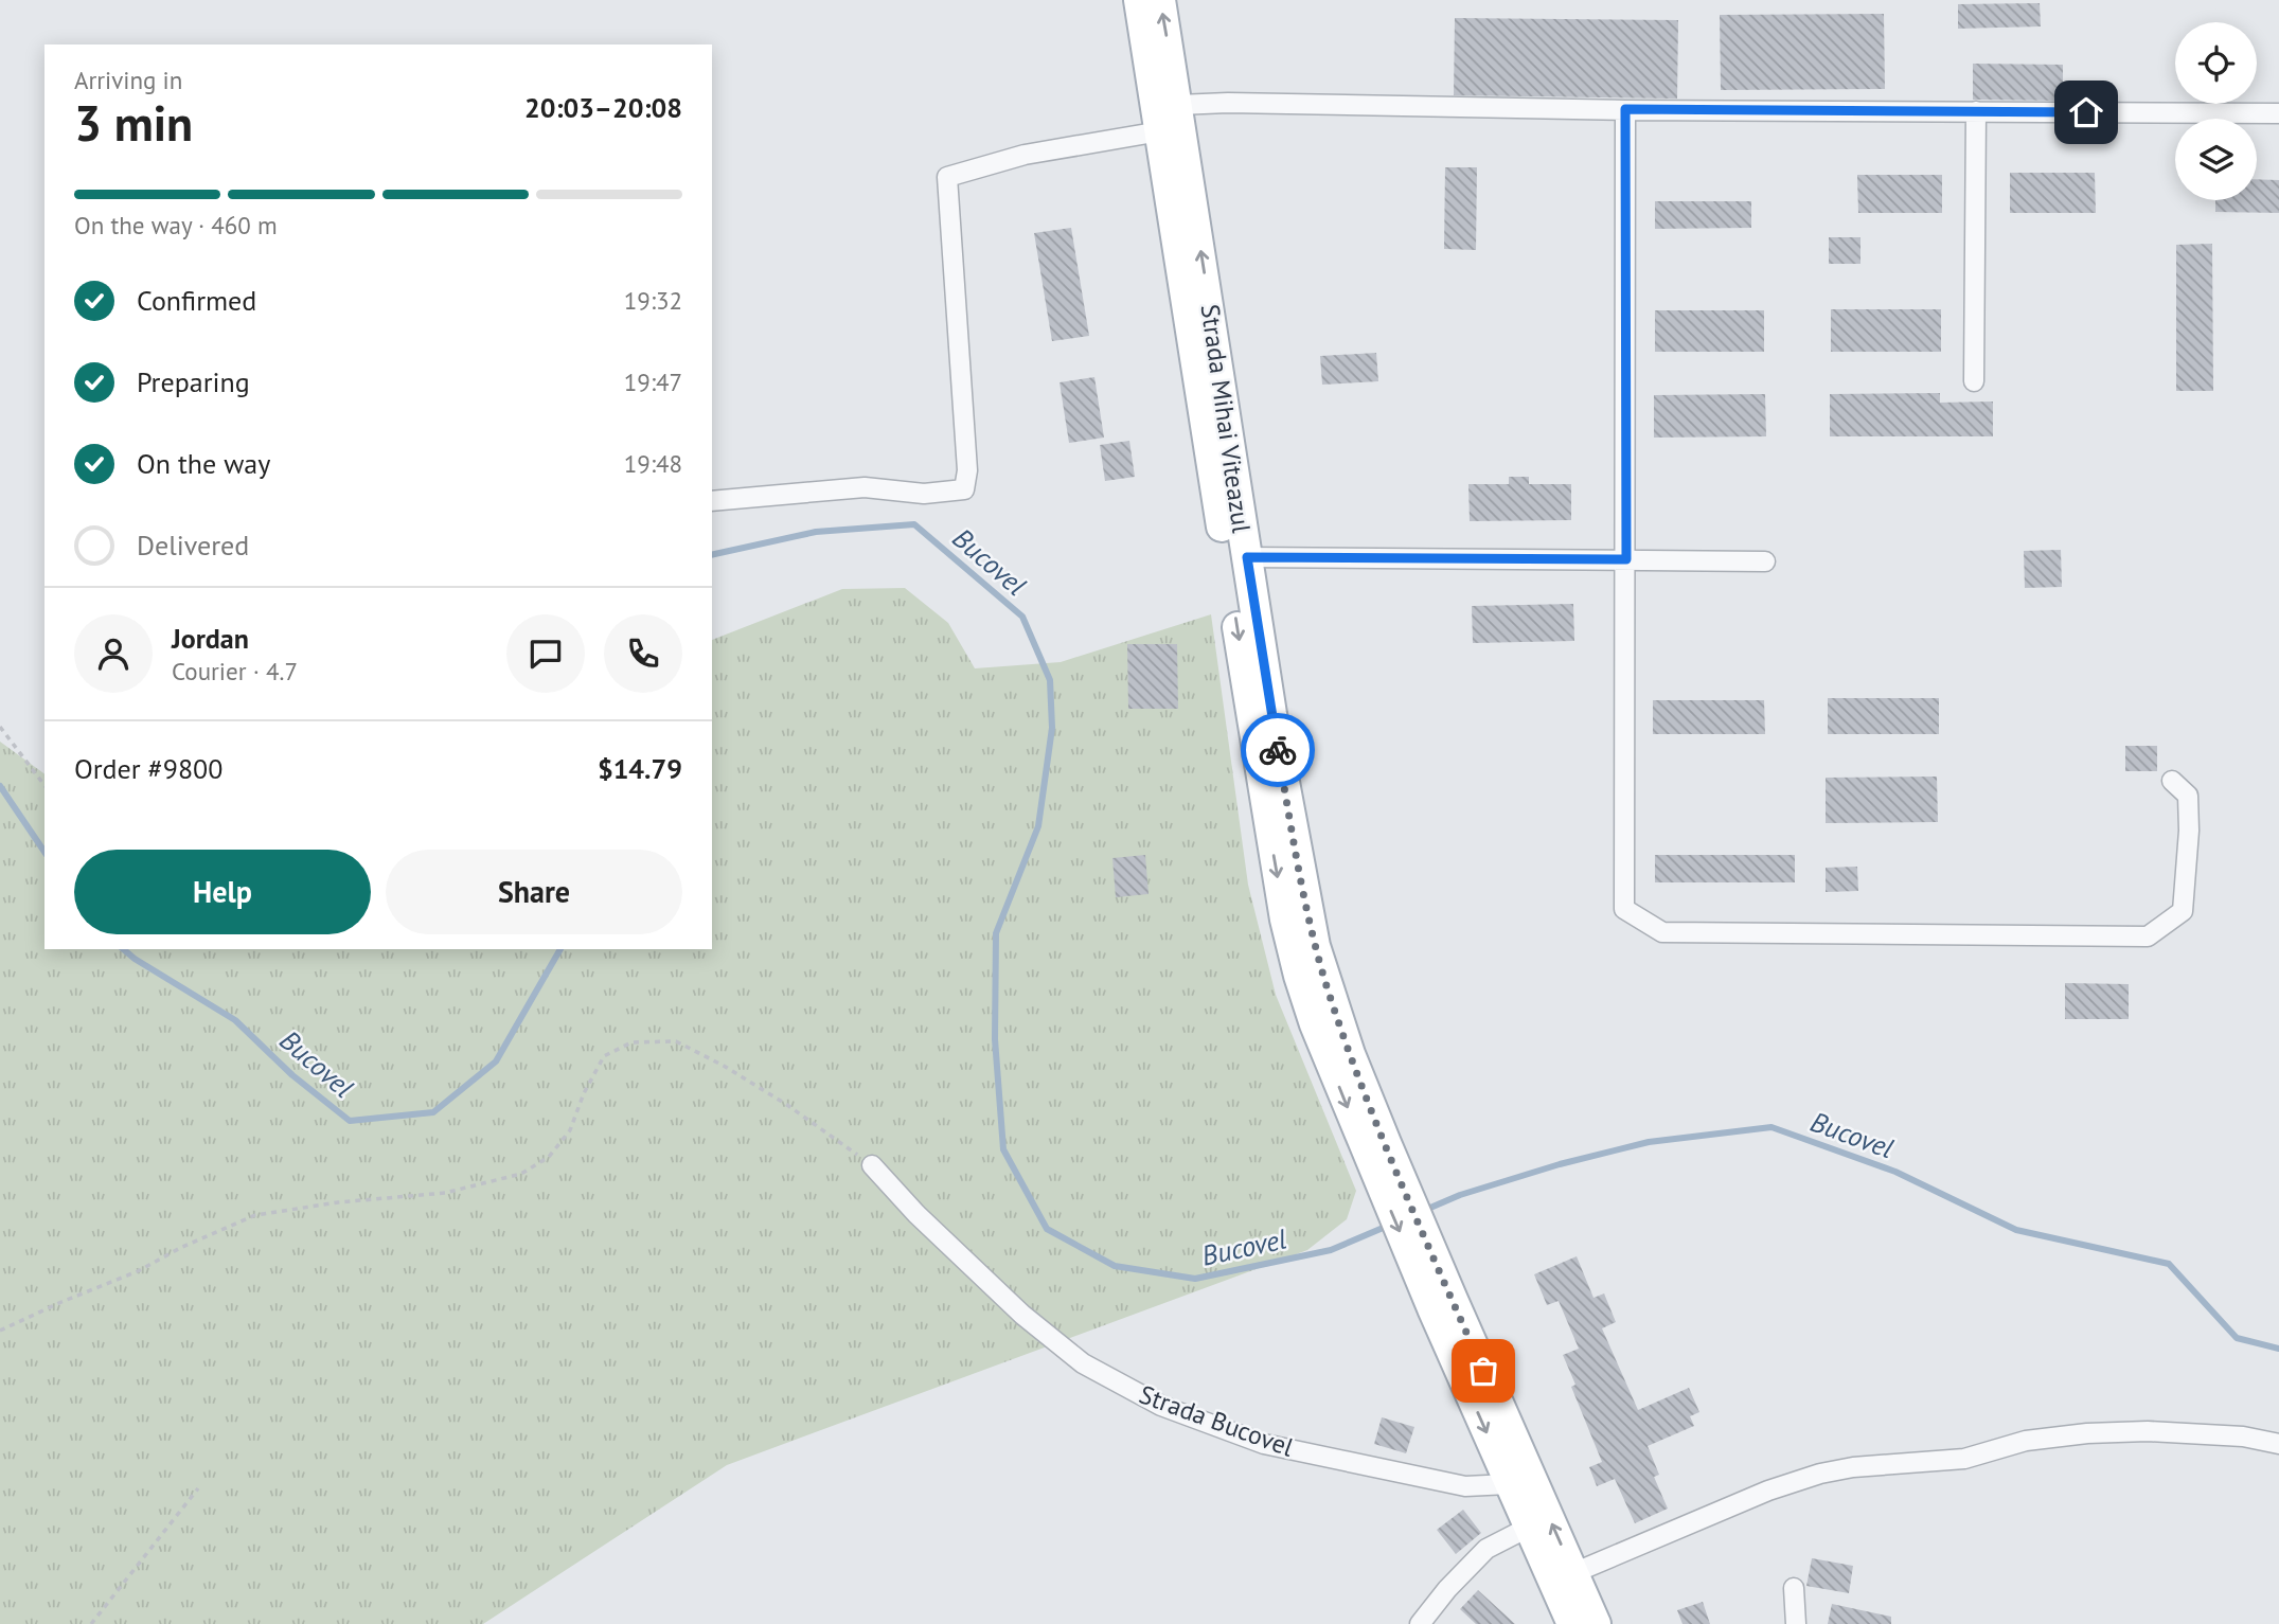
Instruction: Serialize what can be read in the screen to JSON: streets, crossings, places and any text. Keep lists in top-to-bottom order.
{
  "streets": {
    "main road": ["Strada Mihai Viteazul"],
    "street": ["Strada Bucovel"]
  },
  "crossings": [
    ["Strada Mihai Viteazul", "Strada Bucovel"]
  ],
  "water": ["Bucovel"],
  "page": {
    "heading": ["3 min", "Arriving in", "20:03–20:08"],
    "panel": [
      "Jordan",
      "Courier · 4.7",
      "Order #9800",
      "$14.79"
    ],
    "bar": "On the way · 460 m",
    "list": [
      ["Confirmed", "19:32"],
      ["Preparing", "19:47"],
      ["On the way", "19:48"],
      "Delivered"
    ],
    "buttons": ["Help", "Share"]
  }
}
